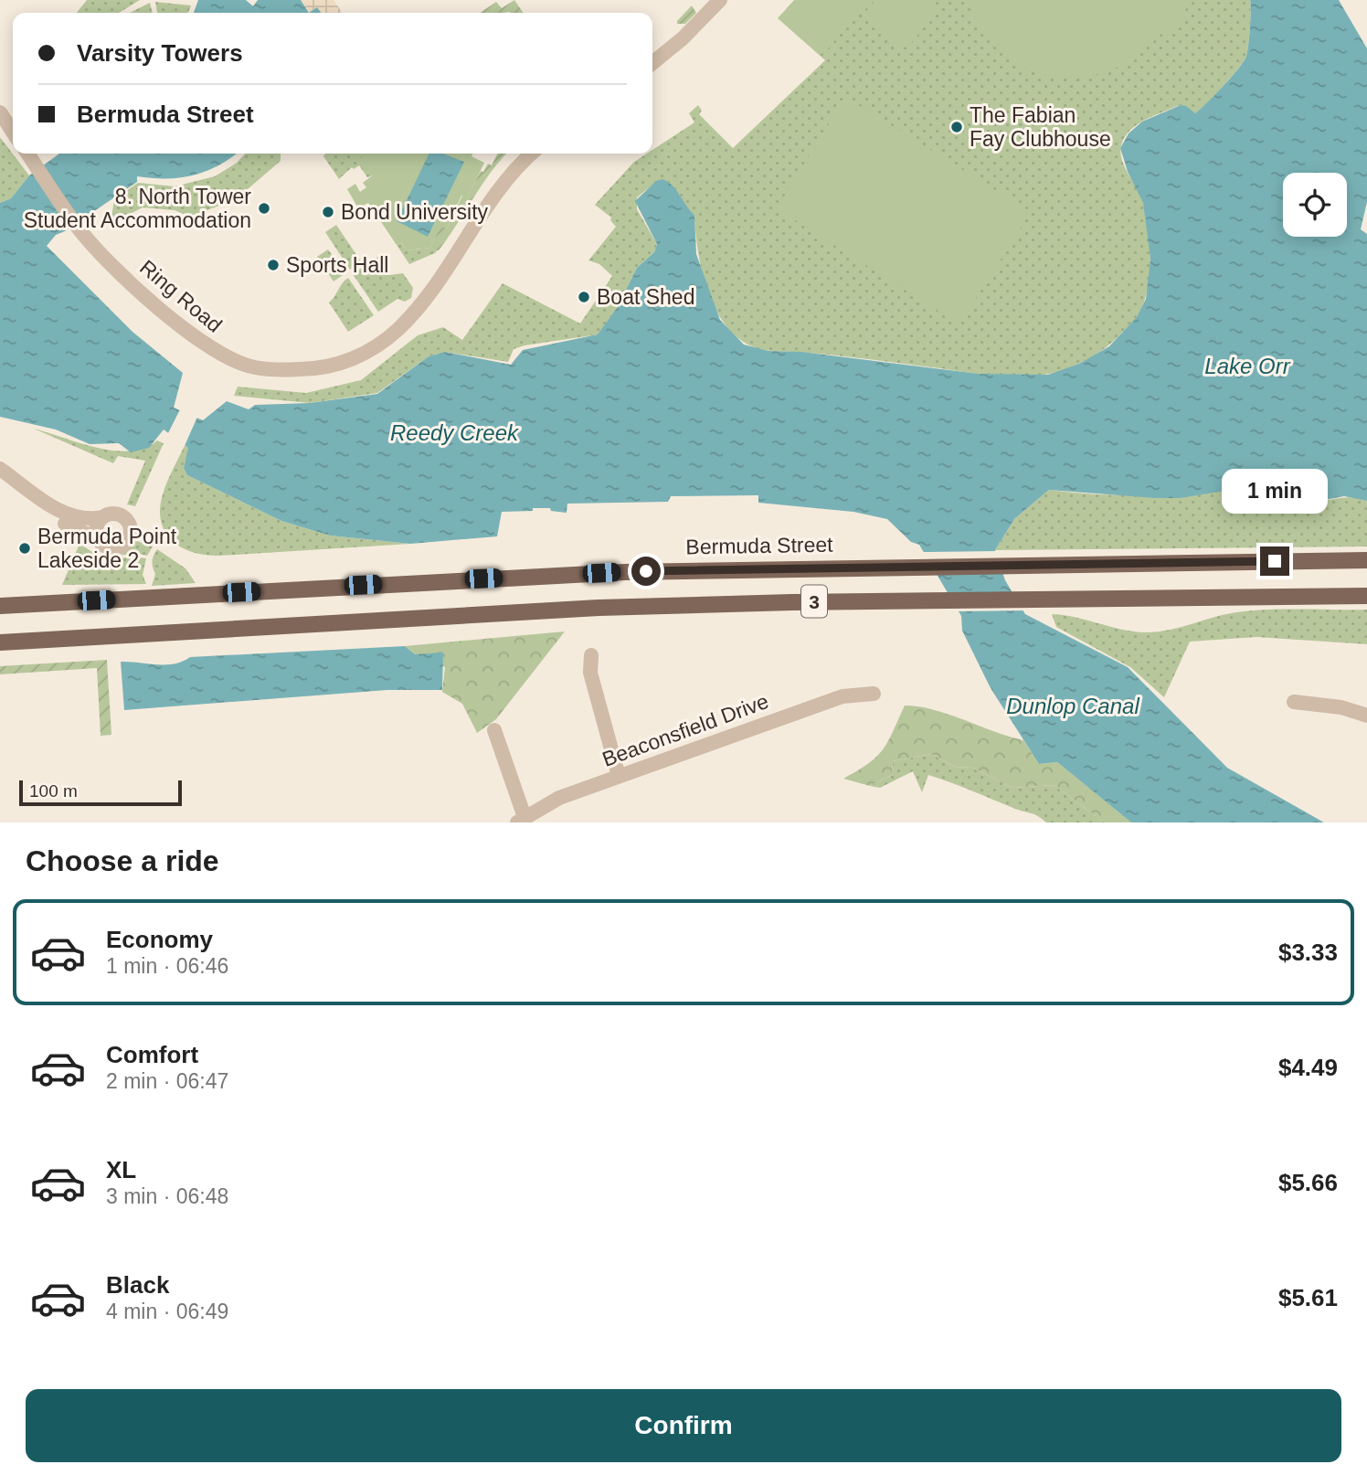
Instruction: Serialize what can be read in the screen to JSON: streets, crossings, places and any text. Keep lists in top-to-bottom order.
{
  "streets": {
    "main road": ["Bermuda Street", "3"],
    "street": ["Ring Road", "Beaconsfield Drive"]
  },
  "water": ["Lake Orr", "Reedy Creek", "Dunlop Canal"],
  "places": [
    "The Fabian Fay Clubhouse",
    "8. North Tower Student Accommodation",
    "Bond University",
    "Sports Hall",
    "Boat Shed",
    "Bermuda Point Lakeside 2"
  ],
  "scale_bar": "100 m",
  "page": {
    "banner": ["Varsity Towers", "Bermuda Street"],
    "bubble": "1 min",
    "scale": "100 m",
    "heading": "Choose a ride",
    "list": [
      {
        "name": "Economy",
        "note": "1 min · 06:46",
        "value": "$3.33"
      },
      {
        "name": "Comfort",
        "note": "2 min · 06:47",
        "value": "$4.49"
      },
      {
        "name": "XL",
        "note": "3 min · 06:48",
        "value": "$5.66"
      },
      {
        "name": "Black",
        "note": "4 min · 06:49",
        "value": "$5.61"
      }
    ],
    "buttons": "Confirm"
  }
}
